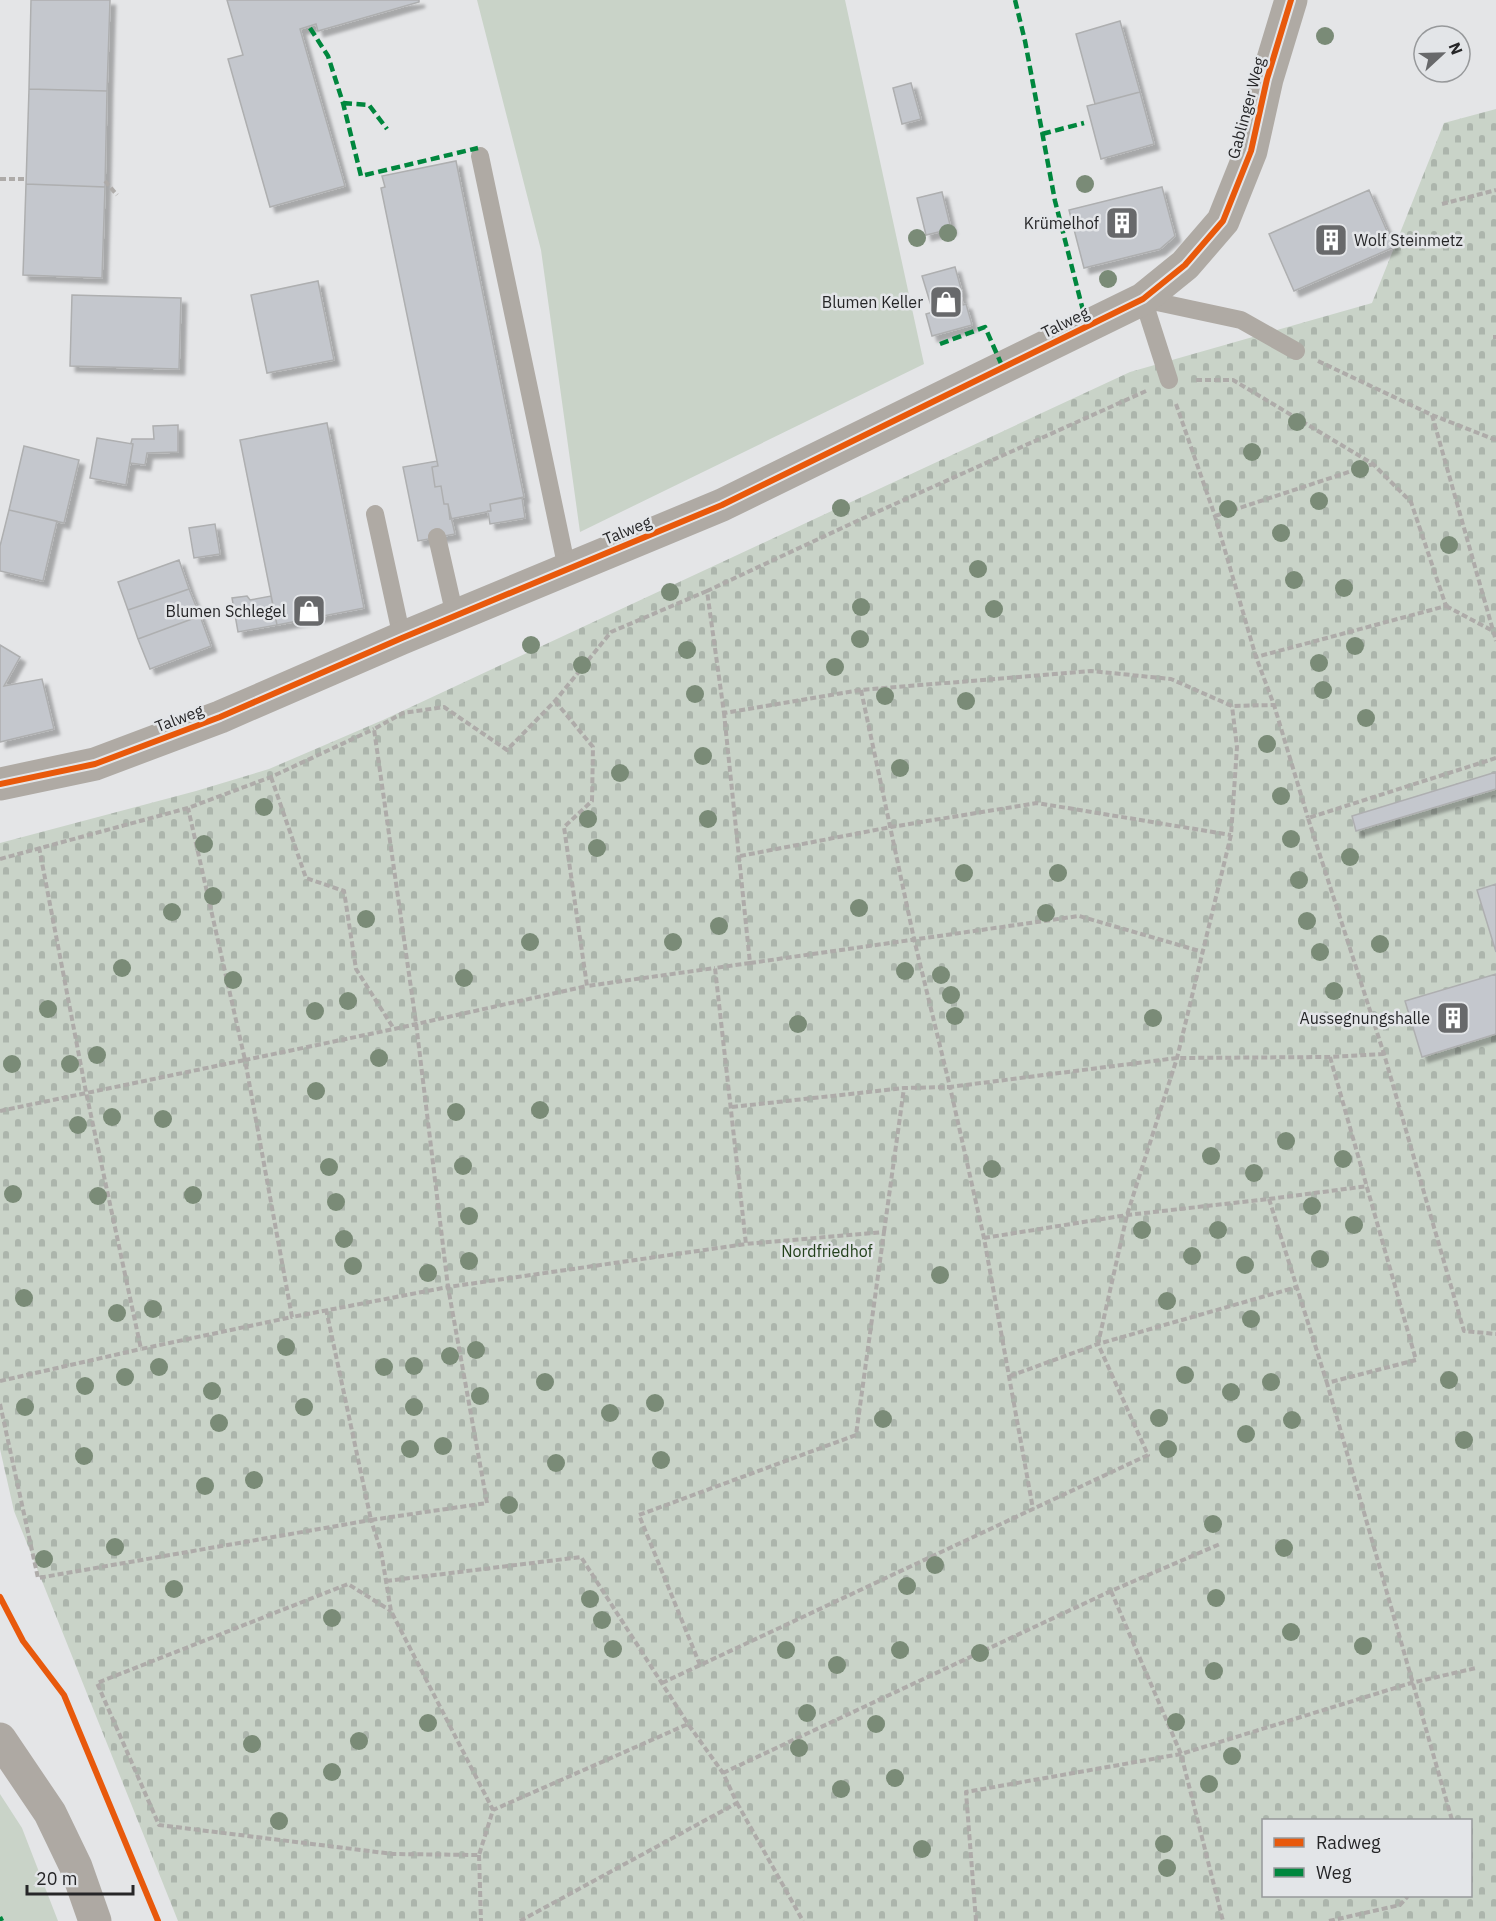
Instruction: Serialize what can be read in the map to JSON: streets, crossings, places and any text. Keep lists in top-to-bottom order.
{
  "streets": {
    "street": ["Gablinger Weg", "Talweg"]
  },
  "crossings": [
    ["Gablinger Weg", "Talweg"]
  ],
  "parks": ["Nordfriedhof"],
  "places": {
    "building": ["Krümelhof", "Wolf Steinmetz", "Aussegnungshalle"],
    "shop": ["Blumen Keller", "Blumen Schlegel"]
  },
  "legend": ["Radweg", "Weg"],
  "scale_bar": "20 m",
  "north": "right"
}
